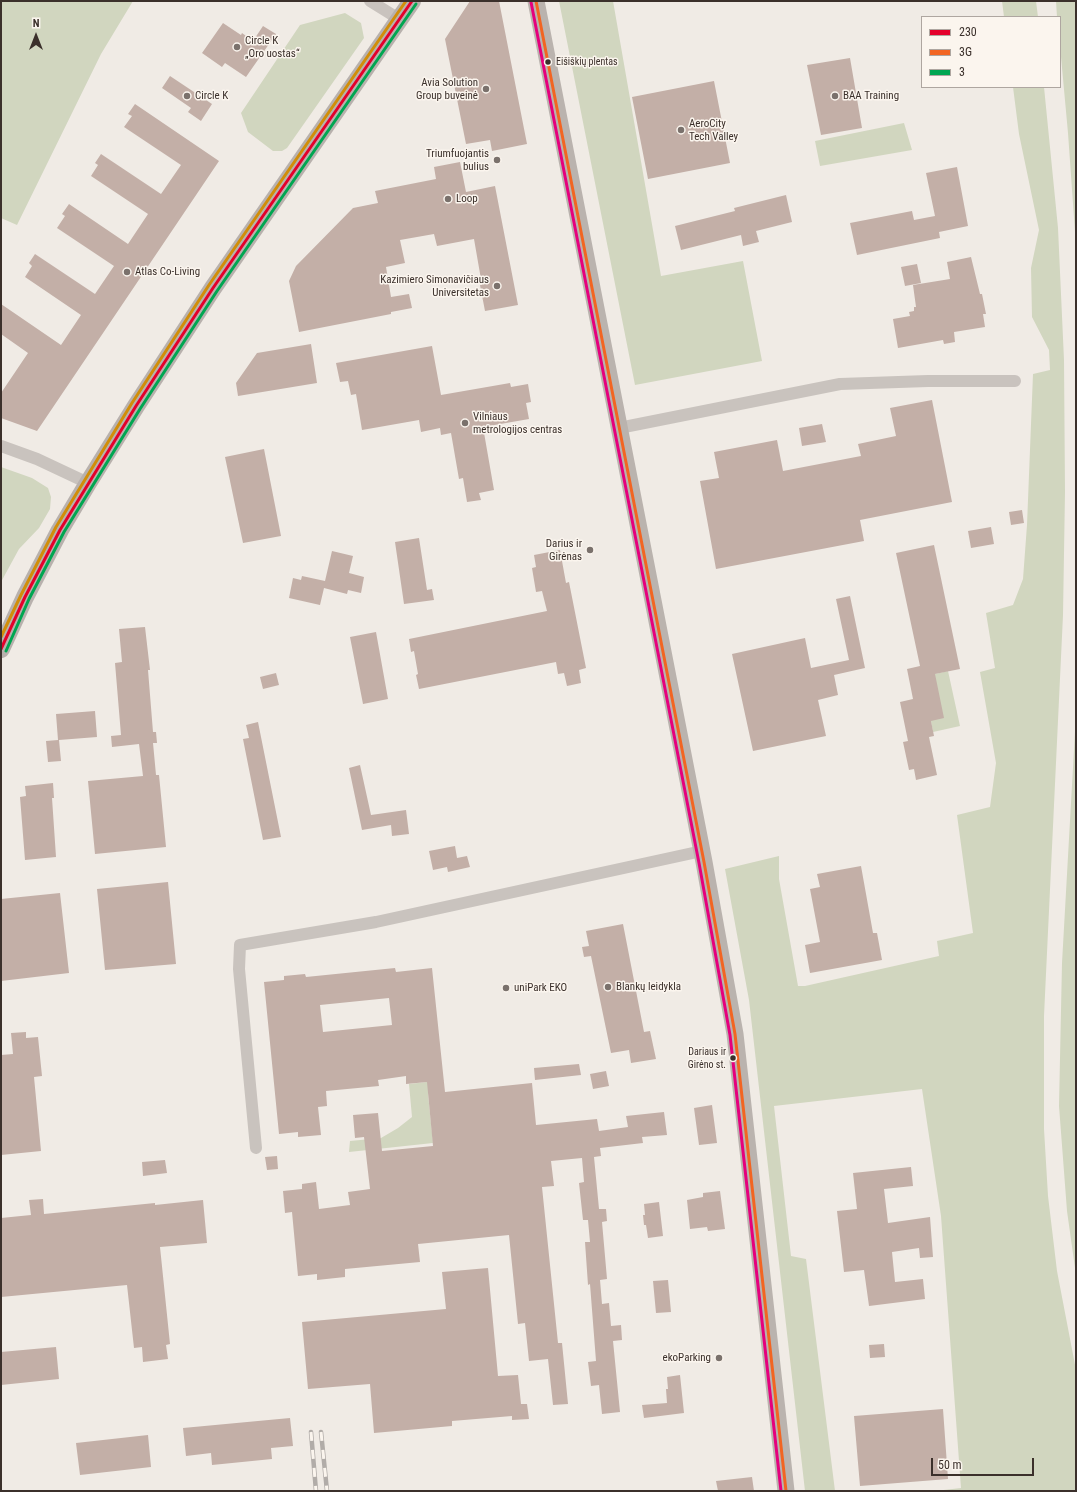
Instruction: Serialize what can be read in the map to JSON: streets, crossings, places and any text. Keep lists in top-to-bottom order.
{
  "places": [
    "Circle K „Oro uostas“",
    "Eišiškių plentas",
    "Avia Solution Group buveinė",
    "Circle K",
    "BAA Training",
    "AeroCity Tech Valley",
    "Triumfuojantis bulius",
    "Loop",
    "Atlas Co-Living",
    "Kazimiero Simonavičiaus Universitetas",
    "Vilniaus metrologijos centras",
    "Darius ir Girėnas",
    "Blankų leidykla",
    "uniPark EKO",
    "Dariaus ir Girėno st.",
    "ekoParking"
  ],
  "lines": ["transit line 230", "transit line 3G", "transit line 3"],
  "legend": ["230", "3G", "3"],
  "scale_bar": "50 m",
  "north": "top"
}
